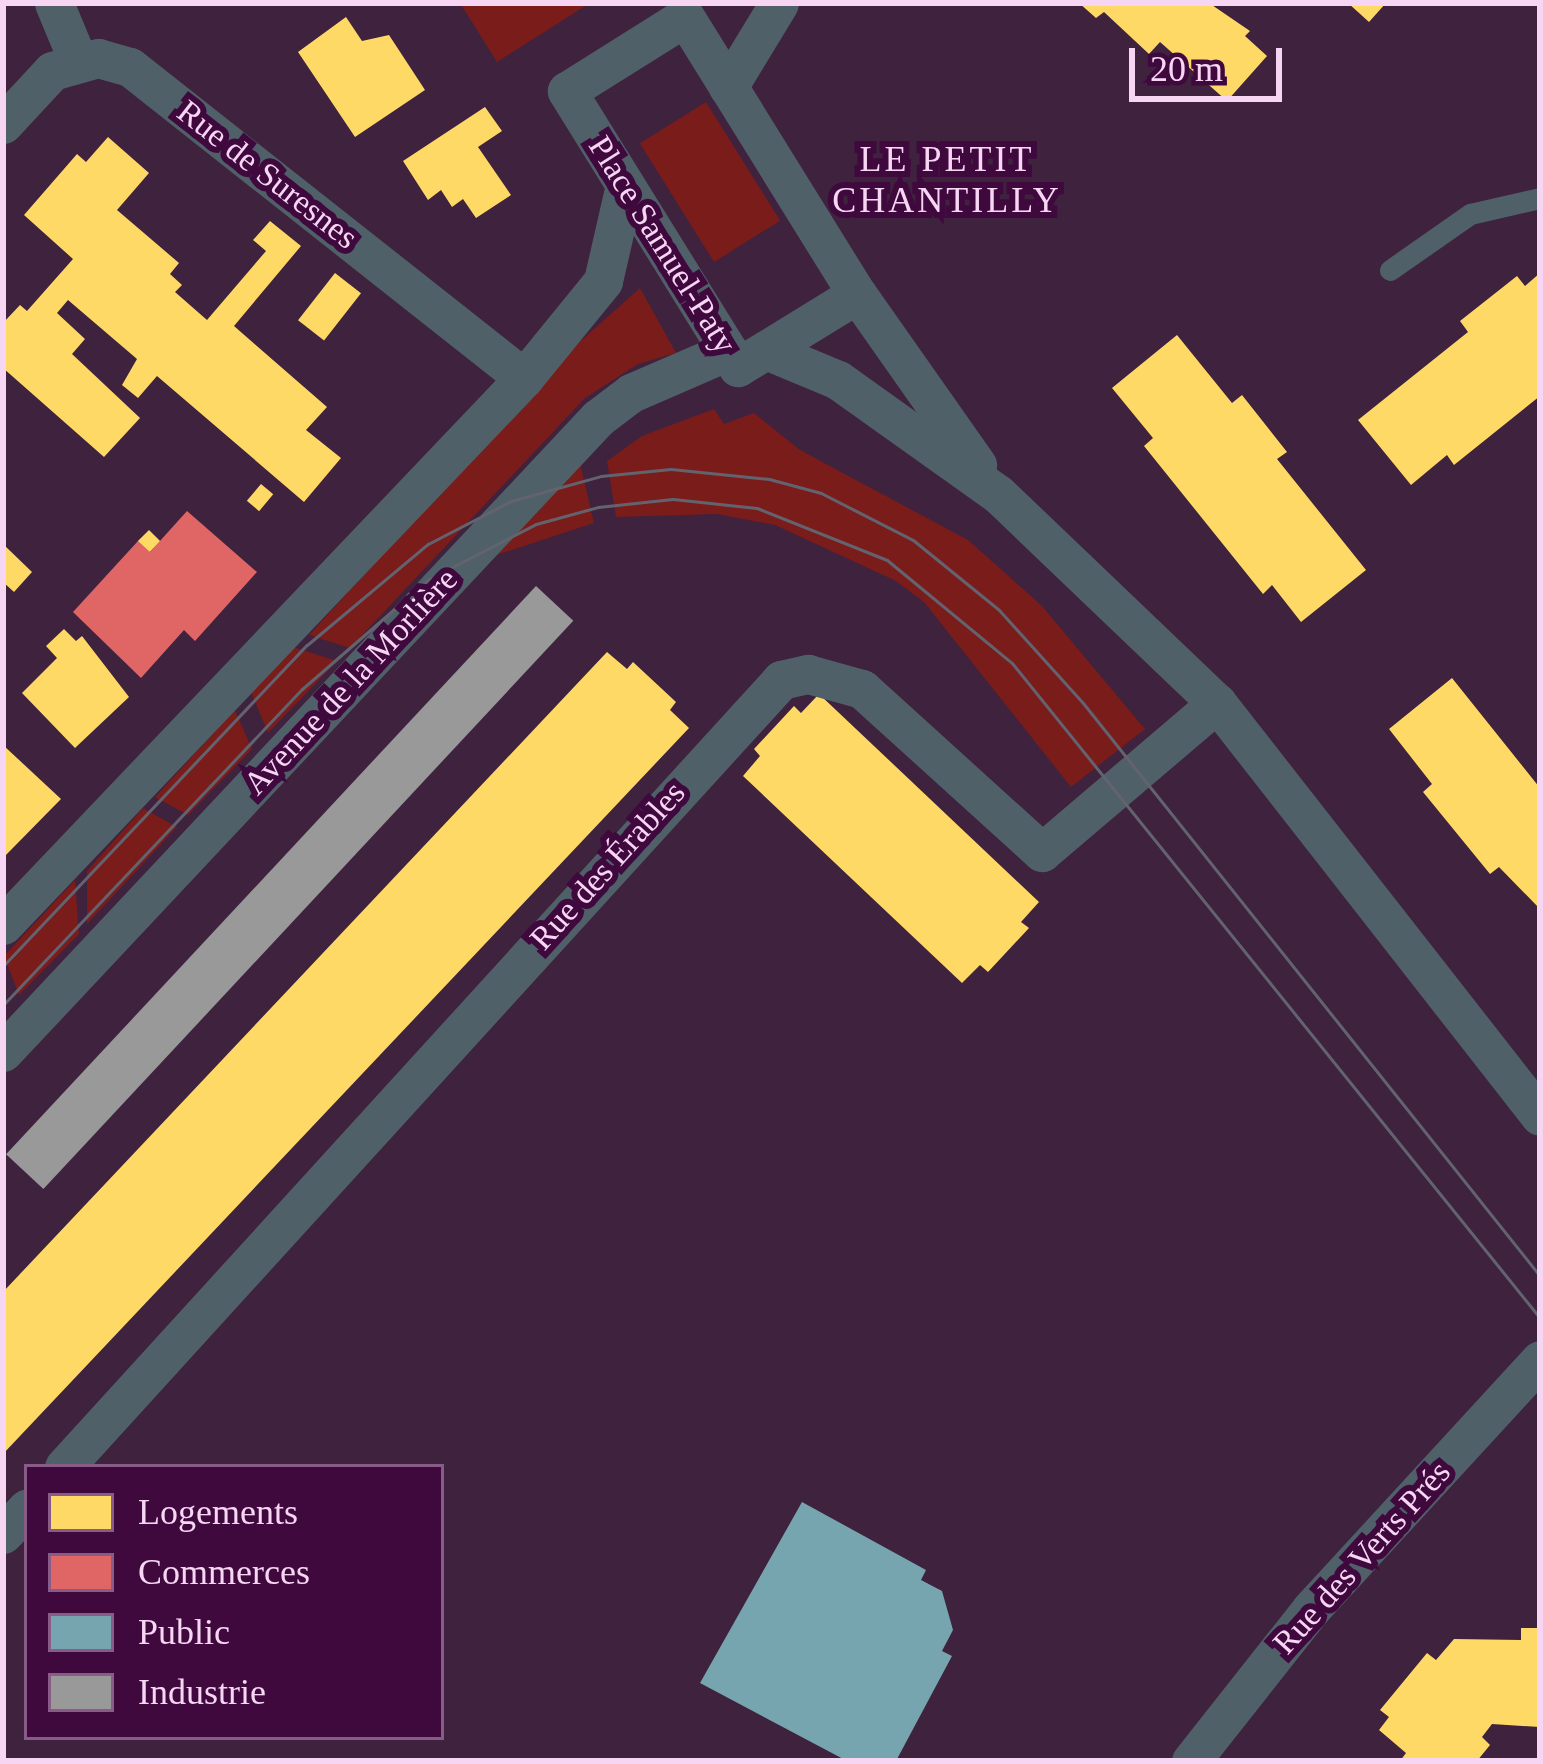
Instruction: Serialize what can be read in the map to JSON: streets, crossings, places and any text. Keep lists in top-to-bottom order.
{
  "streets": {
    "street": [
      "Rue de Suresnes",
      "Place Samuel-Paty",
      "Avenue de la Morlière",
      "Rue des Érables",
      "Rue des Verts Prés"
    ]
  },
  "crossings": [
    ["Place Samuel-Paty", "Avenue de la Morlière"]
  ],
  "districts": ["LE PETIT CHANTILLY"],
  "legend": [
    "Logements",
    "Commerces",
    "Public",
    "Industrie"
  ],
  "scale_bar": "20 m"
}
